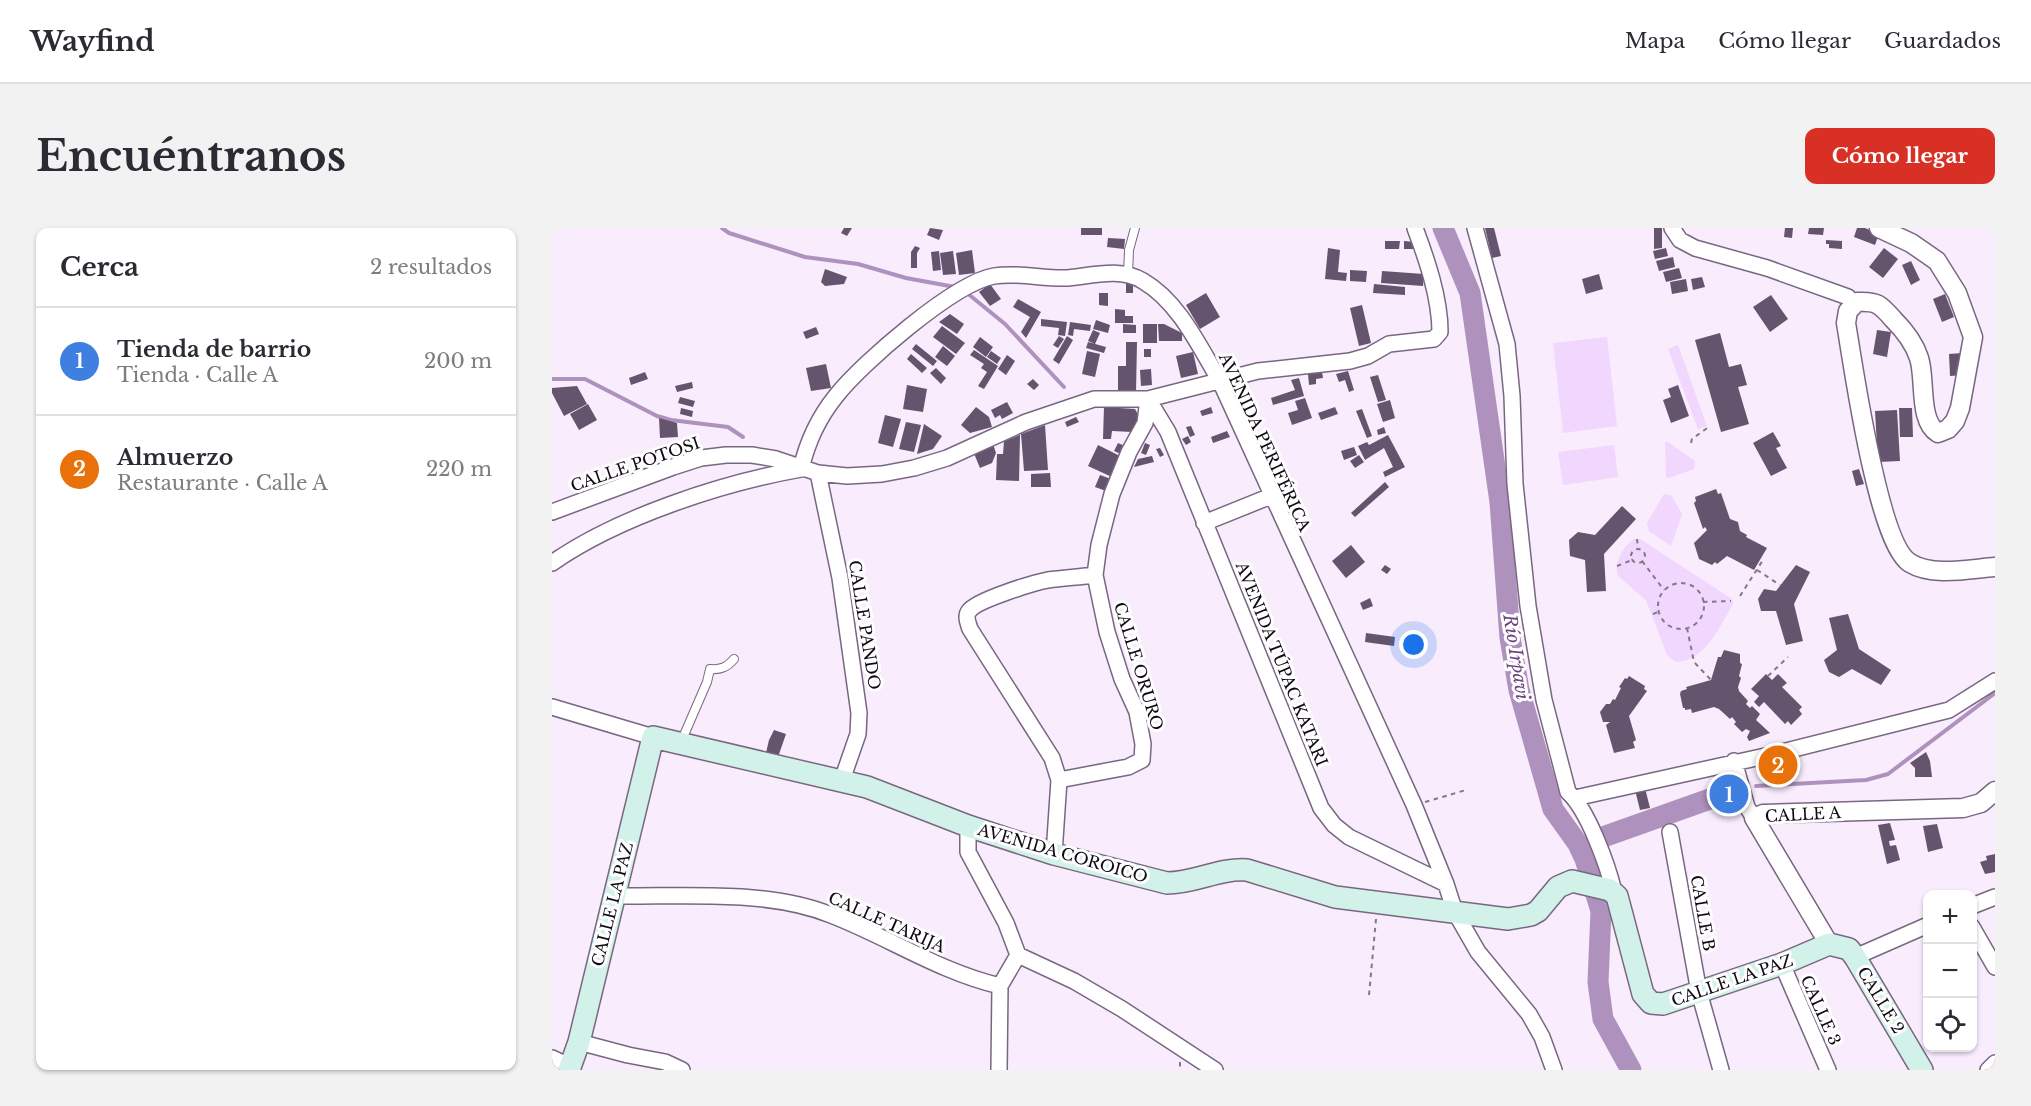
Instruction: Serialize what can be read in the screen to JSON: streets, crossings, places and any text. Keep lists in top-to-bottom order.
{
  "streets": {
    "main road": ["AVENIDA COROICO", "CALLE LA PAZ", "CALLE 2"],
    "street": [
      "AVENIDA PERIFÉRICA",
      "CALLE POTOSI",
      "CALLE PANDO",
      "AVENIDA TÚPAC KATARI",
      "CALLE ORURO",
      "CALLE A",
      "CALLE B",
      "CALLE TARIJA",
      "CALLE 3"
    ]
  },
  "crossings": [
    ["AVENIDA PERIFÉRICA", "CALLE POTOSI"],
    ["AVENIDA PERIFÉRICA", "AVENIDA TÚPAC KATARI"],
    ["AVENIDA PERIFÉRICA", "AVENIDA COROICO"],
    ["CALLE POTOSI", "CALLE PANDO"],
    ["CALLE POTOSI", "AVENIDA TÚPAC KATARI"],
    ["CALLE POTOSI", "CALLE ORURO"],
    ["CALLE PANDO", "AVENIDA COROICO"],
    ["AVENIDA TÚPAC KATARI", "CALLE ORURO"],
    ["CALLE A", "CALLE LA PAZ"],
    ["CALLE A", "CALLE 2"],
    ["AVENIDA COROICO", "CALLE LA PAZ"],
    ["CALLE LA PAZ", "CALLE B"],
    ["CALLE LA PAZ", "CALLE TARIJA"],
    ["CALLE LA PAZ", "CALLE 2"],
    ["CALLE LA PAZ", "CALLE 3"]
  ],
  "water": ["Río Irpavi"],
  "page": {
    "header": "Wayfind",
    "nav": ["Mapa", "Cómo llegar", "Guardados"],
    "buttons": "Cómo llegar",
    "title": "Encuéntranos",
    "heading": ["Cerca", "2 resultados"],
    "list": [
      {
        "mark": "1",
        "name": "Tienda de barrio",
        "note": "Tienda · Calle A",
        "value": "200 m"
      },
      {
        "mark": "2",
        "name": "Almuerzo",
        "note": "Restaurante · Calle A",
        "value": "220 m"
      }
    ],
    "pins": ["2", "1"],
    "map_buttons": ["+", "−"]
  }
}
